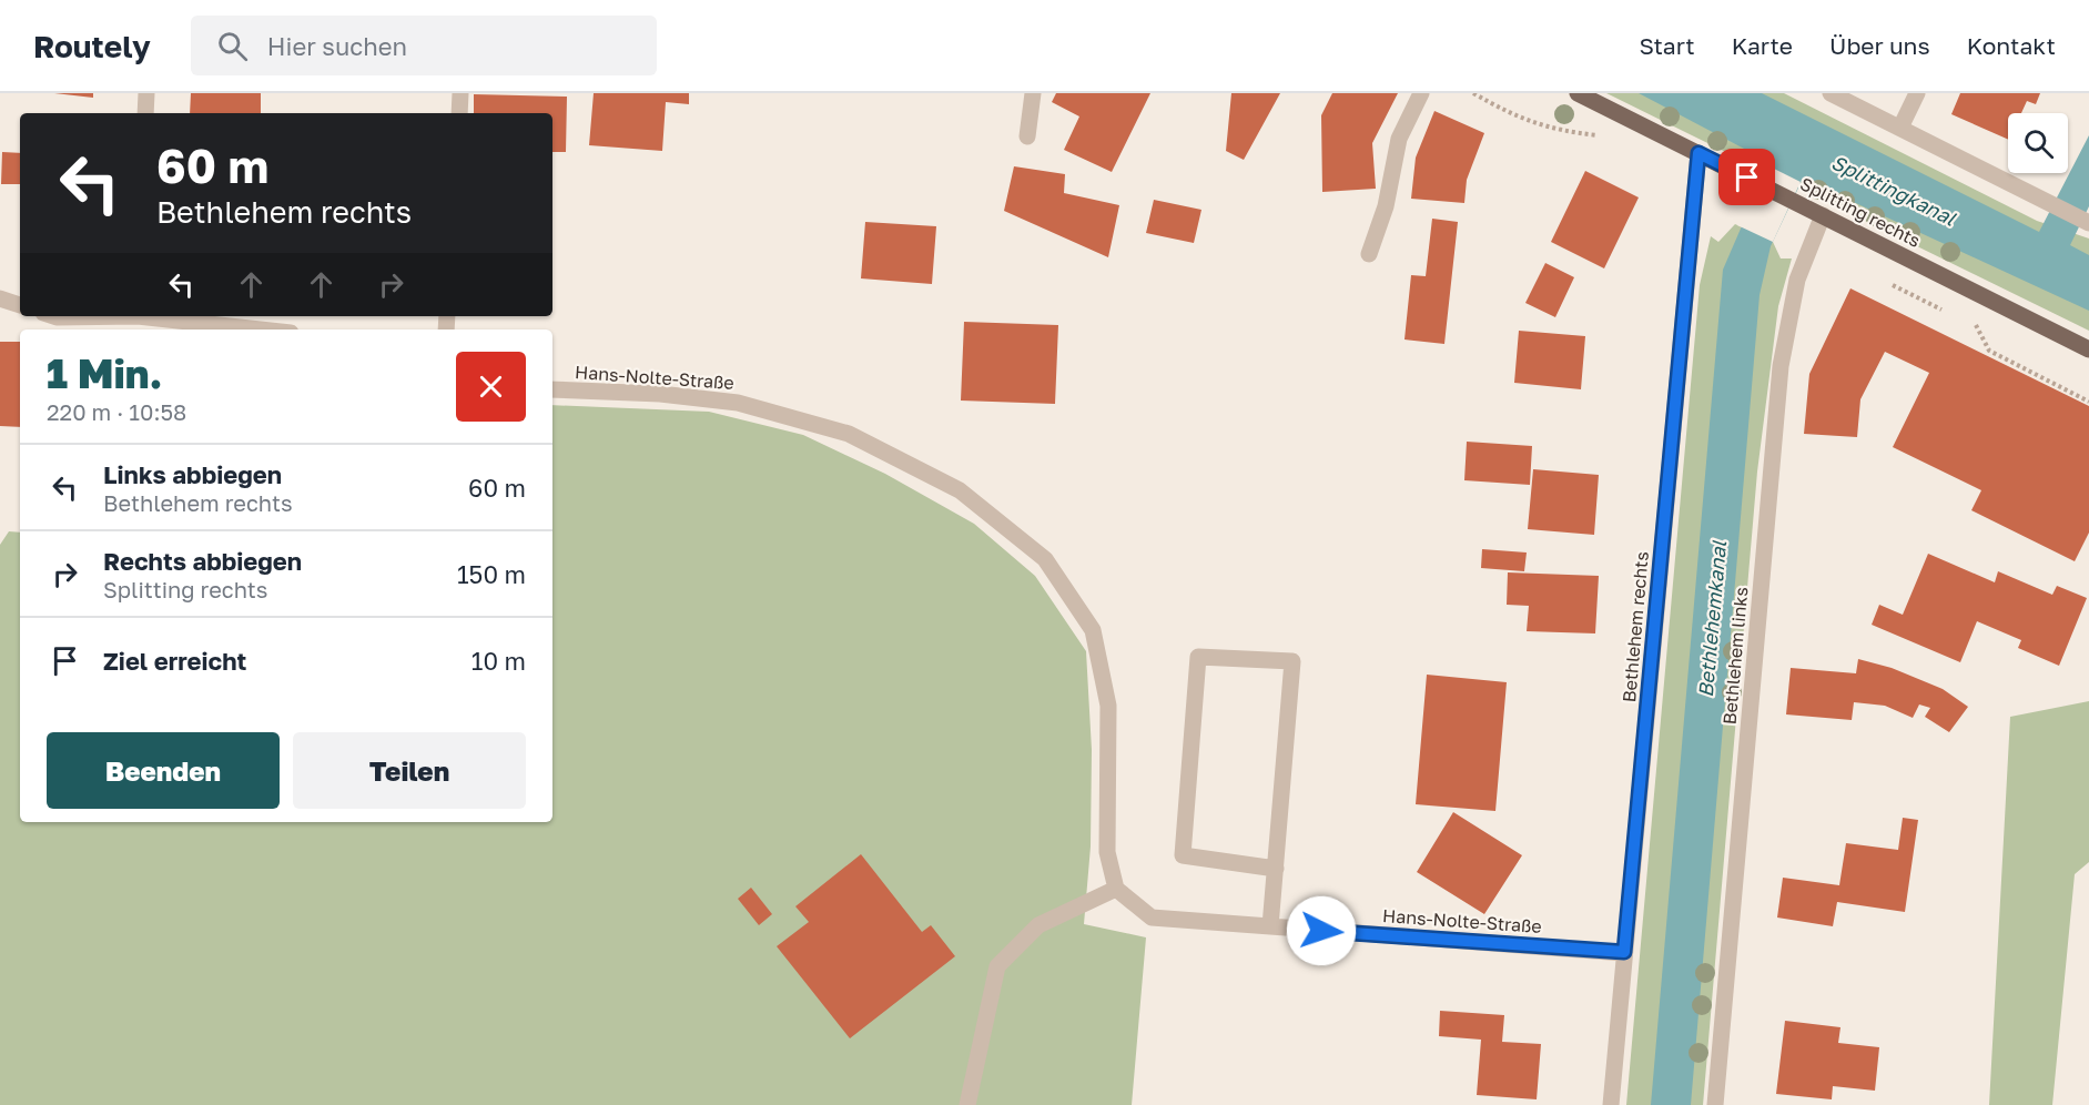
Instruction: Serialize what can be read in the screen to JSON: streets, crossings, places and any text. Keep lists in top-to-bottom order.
{
  "streets": {
    "main road": ["Splitting rechts"],
    "street": ["Hans-Nolte-Straße", "Bethlehem rechts", "Bethlehem links"]
  },
  "crossings": [
    ["Splitting rechts", "Bethlehem rechts"],
    ["Splitting rechts", "Bethlehem links"],
    ["Hans-Nolte-Straße", "Bethlehem rechts"]
  ],
  "water": ["Splittingkanal", "Bethlehemkanal"],
  "page": {
    "header": "Routely",
    "search": "Hier suchen",
    "nav": [
      "Start",
      "Karte",
      "Über uns",
      "Kontakt"
    ],
    "turn": ["60 m", "Bethlehem rechts"],
    "heading": ["1 Min.", "220 m · 10:58"],
    "list": [
      {
        "name": "Links abbiegen",
        "note": "Bethlehem rechts",
        "value": "60 m"
      },
      {
        "name": "Rechts abbiegen",
        "note": "Splitting rechts",
        "value": "150 m"
      },
      {
        "name": "Ziel erreicht",
        "value": "10 m"
      }
    ],
    "buttons": ["Beenden", "Teilen"]
  }
}
